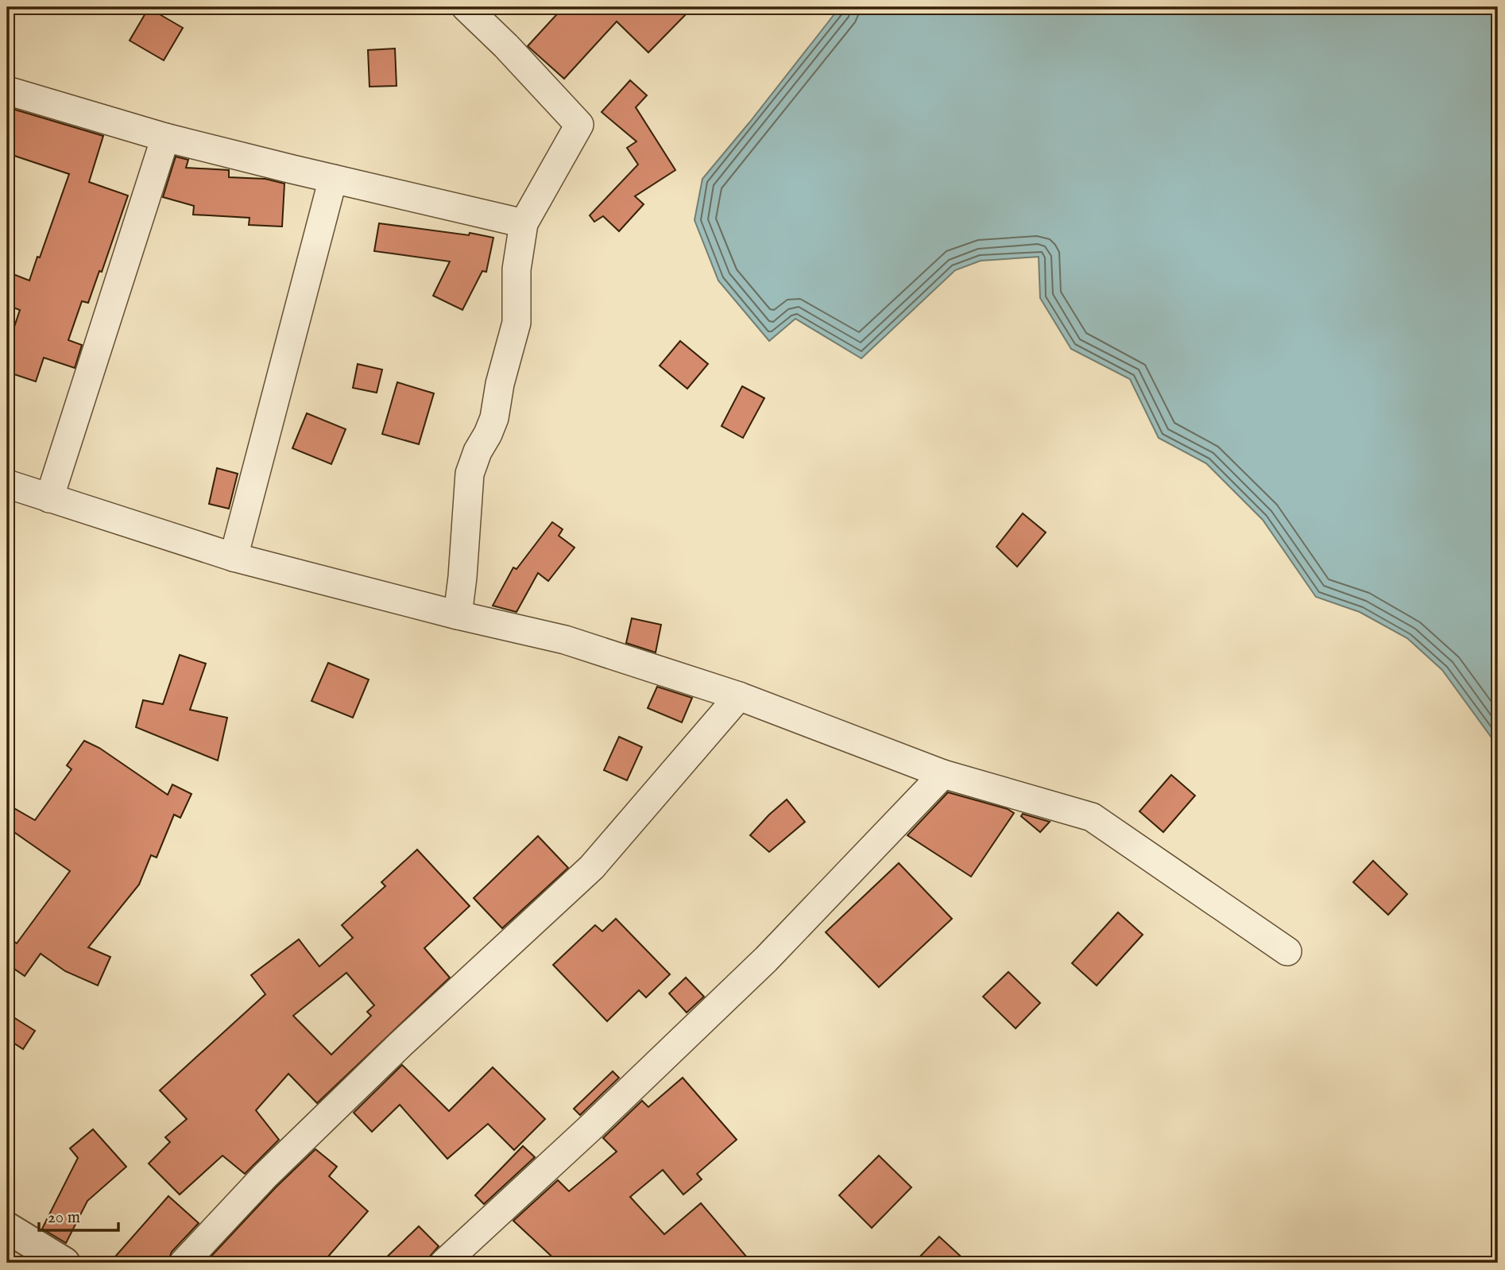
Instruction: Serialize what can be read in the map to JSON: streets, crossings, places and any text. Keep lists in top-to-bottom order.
{
  "scale_bar": "20 m"
}
